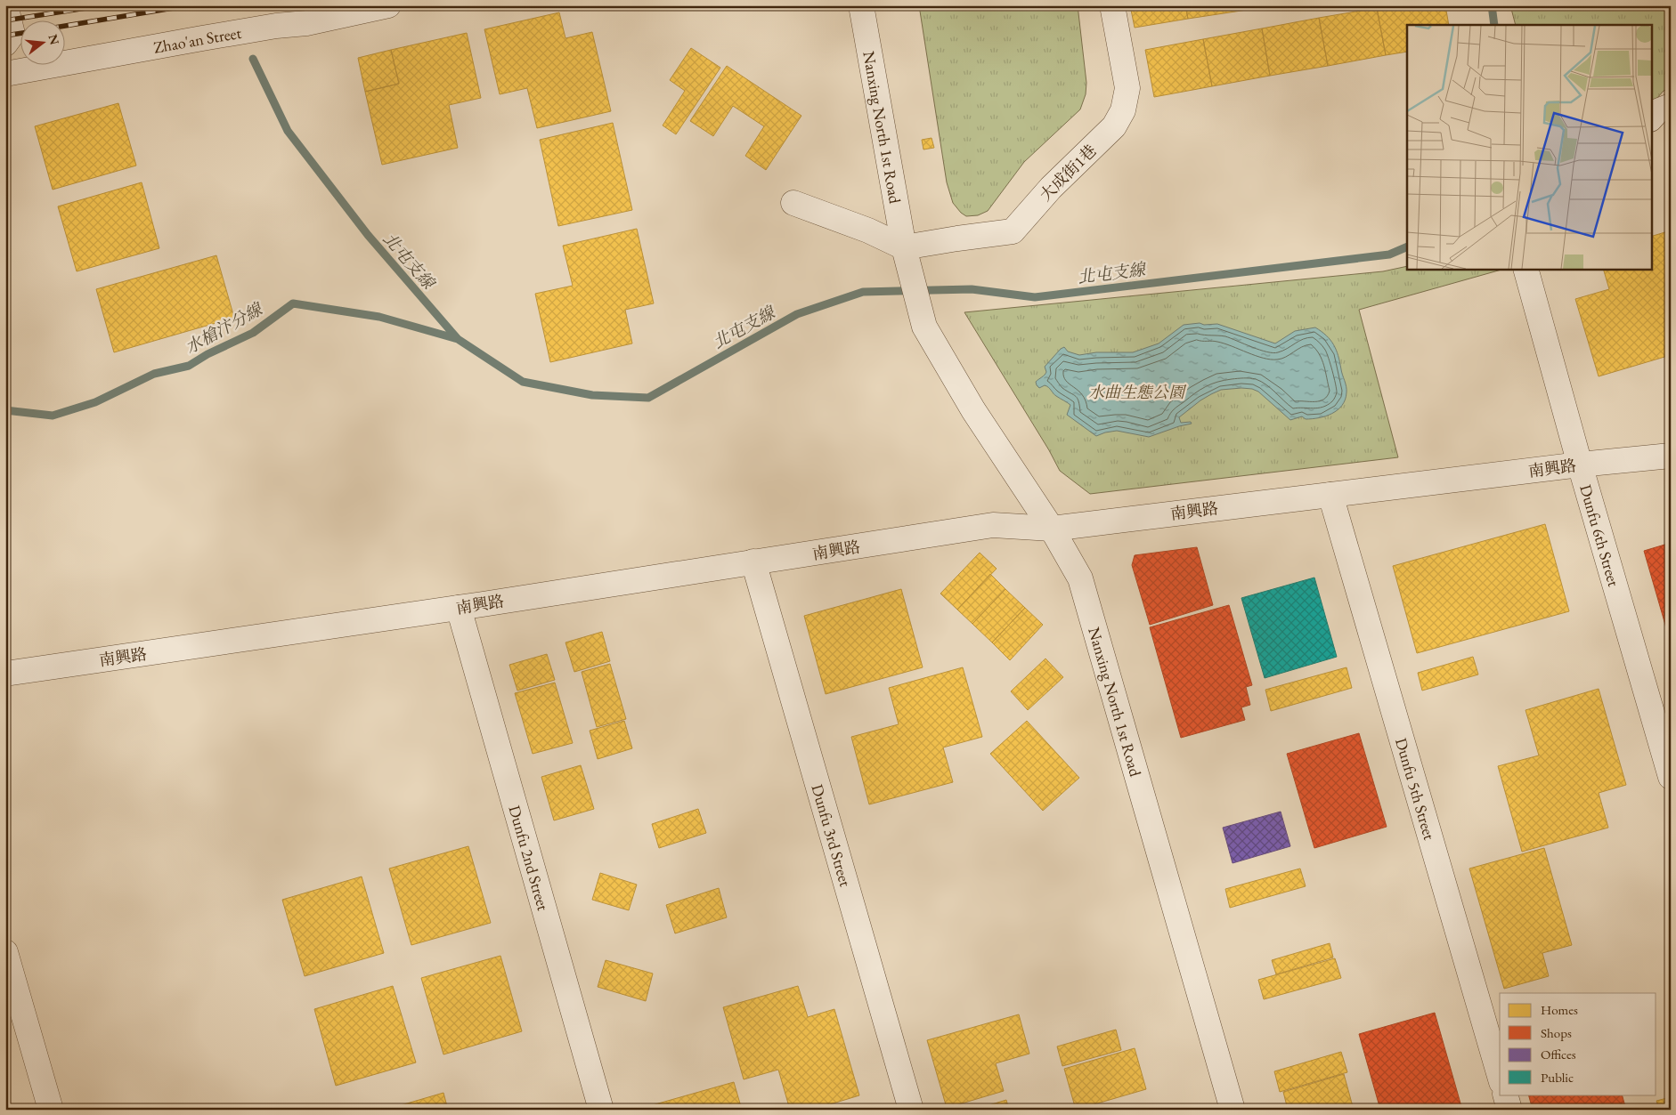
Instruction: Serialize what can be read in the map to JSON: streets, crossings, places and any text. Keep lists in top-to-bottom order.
{
  "streets": {
    "street": [
      "Zhao'an Street",
      "Nanxing North 1st Road",
      "大成街1巷",
      "南興路",
      "Dunfu 6th Street",
      "Dunfu 5th Street",
      "Dunfu 3rd Street",
      "Dunfu 2nd Street"
    ]
  },
  "crossings": [
    ["Nanxing North 1st Road", "大成街1巷"],
    ["Nanxing North 1st Road", "南興路"],
    ["南興路", "Dunfu 6th Street"],
    ["南興路", "Dunfu 5th Street"],
    ["南興路", "Dunfu 3rd Street"],
    ["南興路", "Dunfu 2nd Street"]
  ],
  "water": ["北屯支線", "水槍汴分線"],
  "parks": ["水曲生態公園"],
  "legend": [
    "Homes",
    "Shops",
    "Offices",
    "Public"
  ],
  "north": "right"
}
